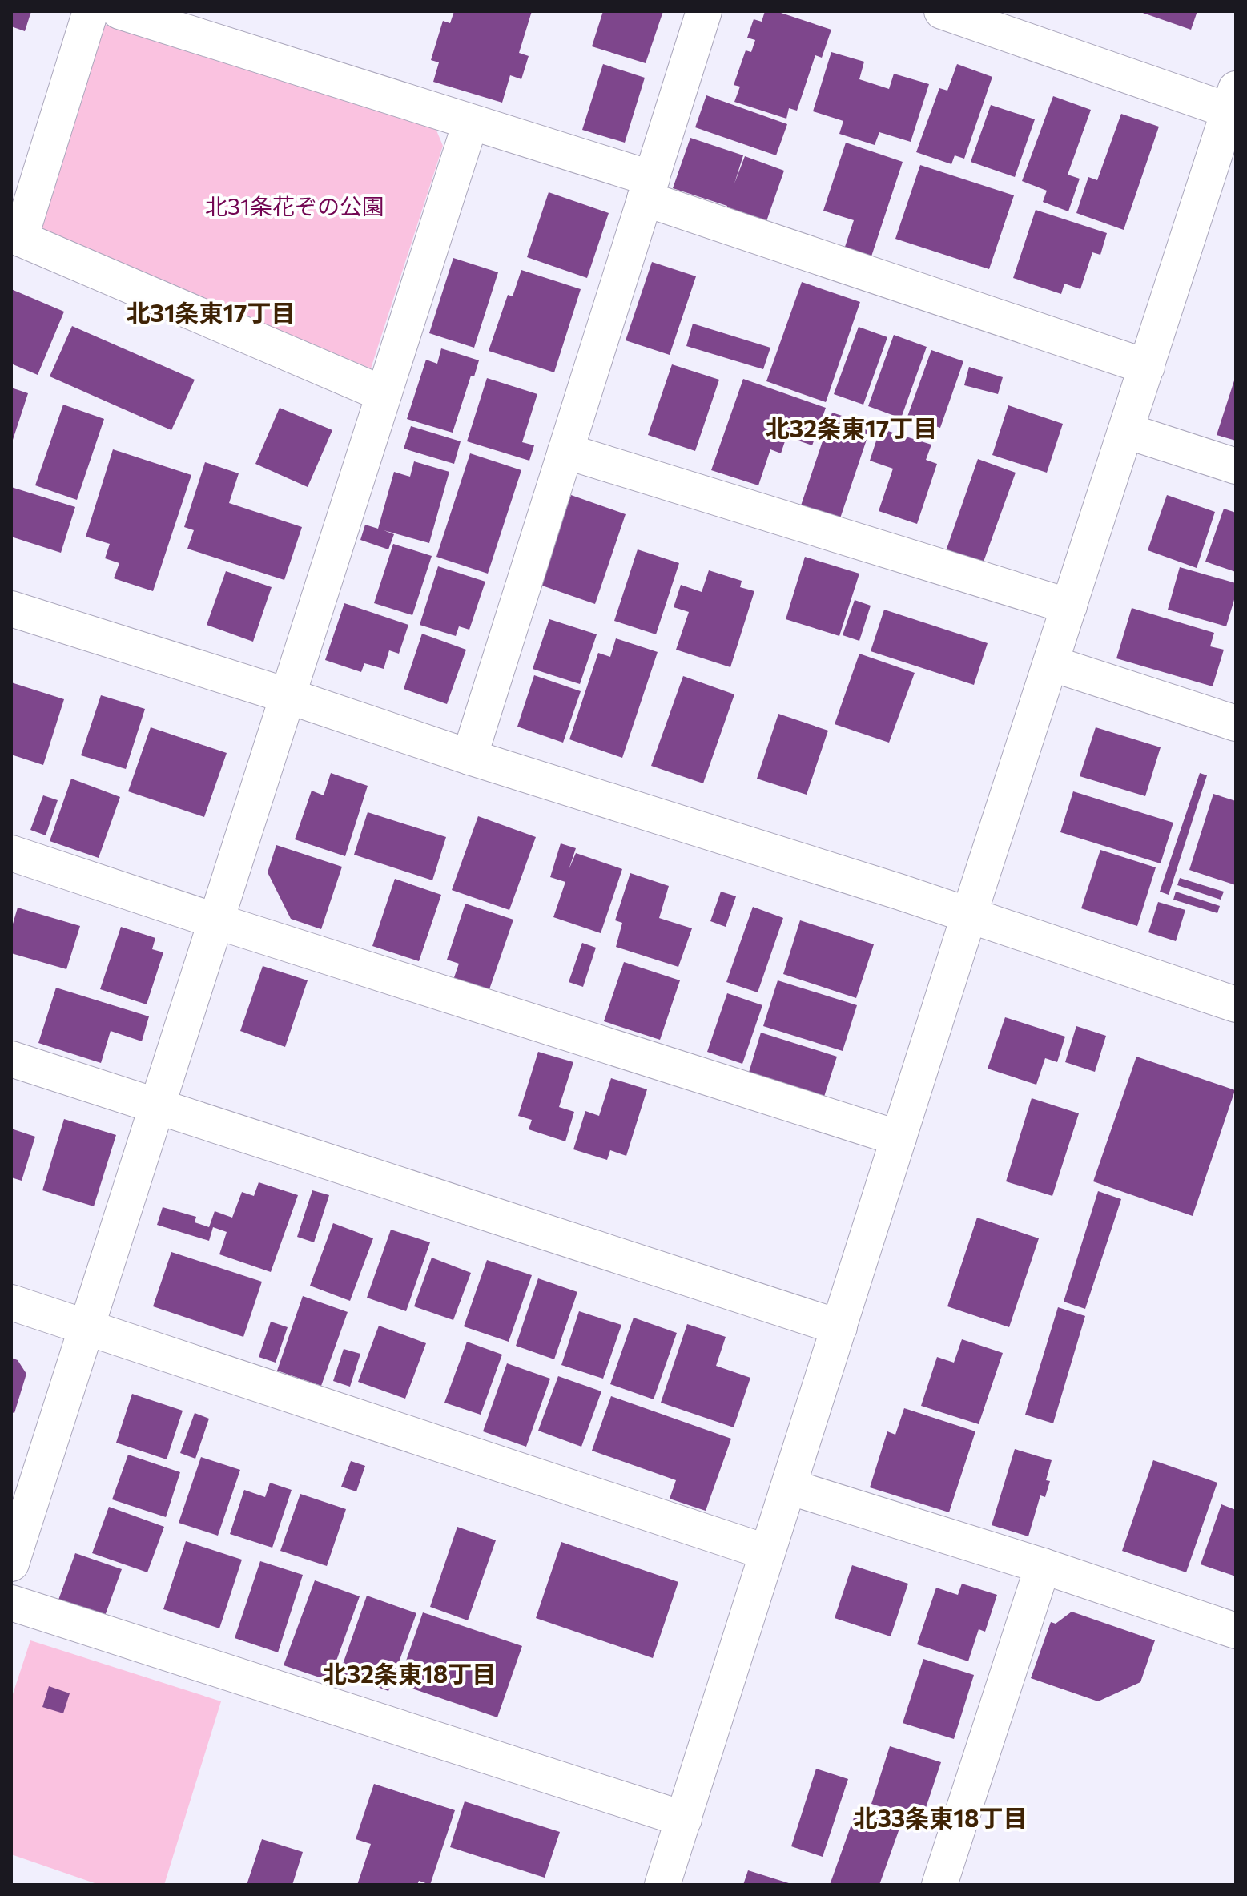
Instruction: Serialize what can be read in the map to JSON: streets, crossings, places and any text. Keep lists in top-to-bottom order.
{
  "districts": [
    "北31条東17丁目",
    "北32条東17丁目",
    "北32条東18丁目",
    "北33条東18丁目"
  ],
  "parks": ["北31条花ぞの公園"]
}
